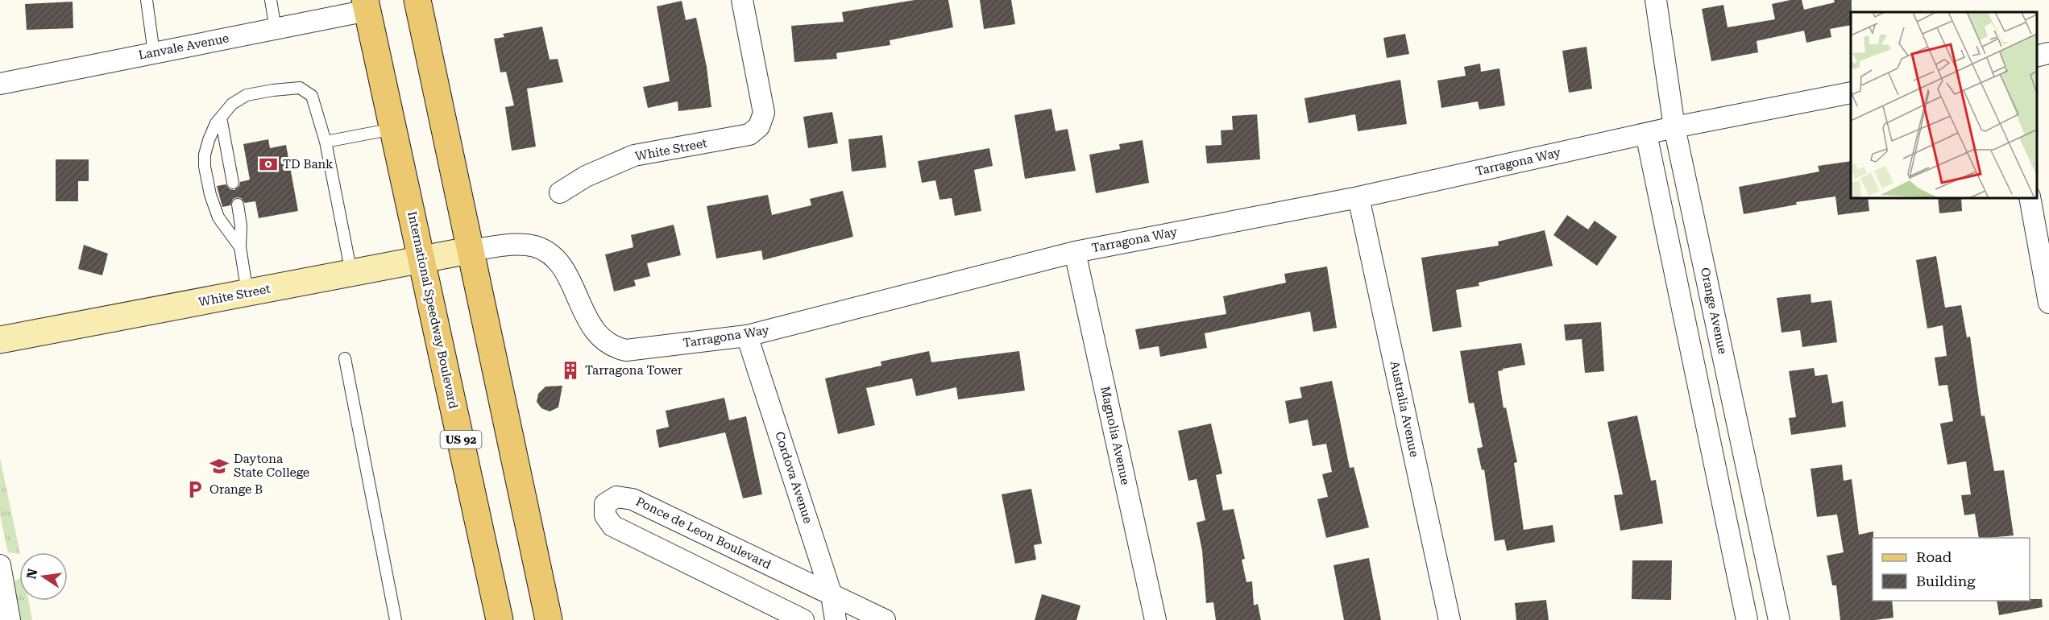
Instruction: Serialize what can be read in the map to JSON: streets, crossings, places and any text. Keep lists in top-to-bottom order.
{
  "streets": {
    "main road": ["International Speedway Boulevard", "US 92"],
    "street": [
      "Lanvale Avenue",
      "White Street",
      "Tarragona Way",
      "Orange Avenue",
      "Australia Avenue",
      "Magnolia Avenue",
      "Cordova Avenue",
      "Ponce de Leon Boulevard"
    ]
  },
  "crossings": [
    ["Lanvale Avenue", "International Speedway Boulevard"],
    ["White Street", "Tarragona Way"],
    ["White Street", "International Speedway Boulevard"],
    ["Tarragona Way", "Orange Avenue"],
    ["Tarragona Way", "Australia Avenue"],
    ["Tarragona Way", "Magnolia Avenue"],
    ["Tarragona Way", "Cordova Avenue"],
    ["Cordova Avenue", "Ponce de Leon Boulevard"]
  ],
  "places": {
    "bank": ["TD Bank"],
    "building": ["Tarragona Tower"],
    "school or university": ["Daytona State College"],
    "parking": ["Orange B"]
  },
  "legend": ["Road", "Building"],
  "north": "left"
}
